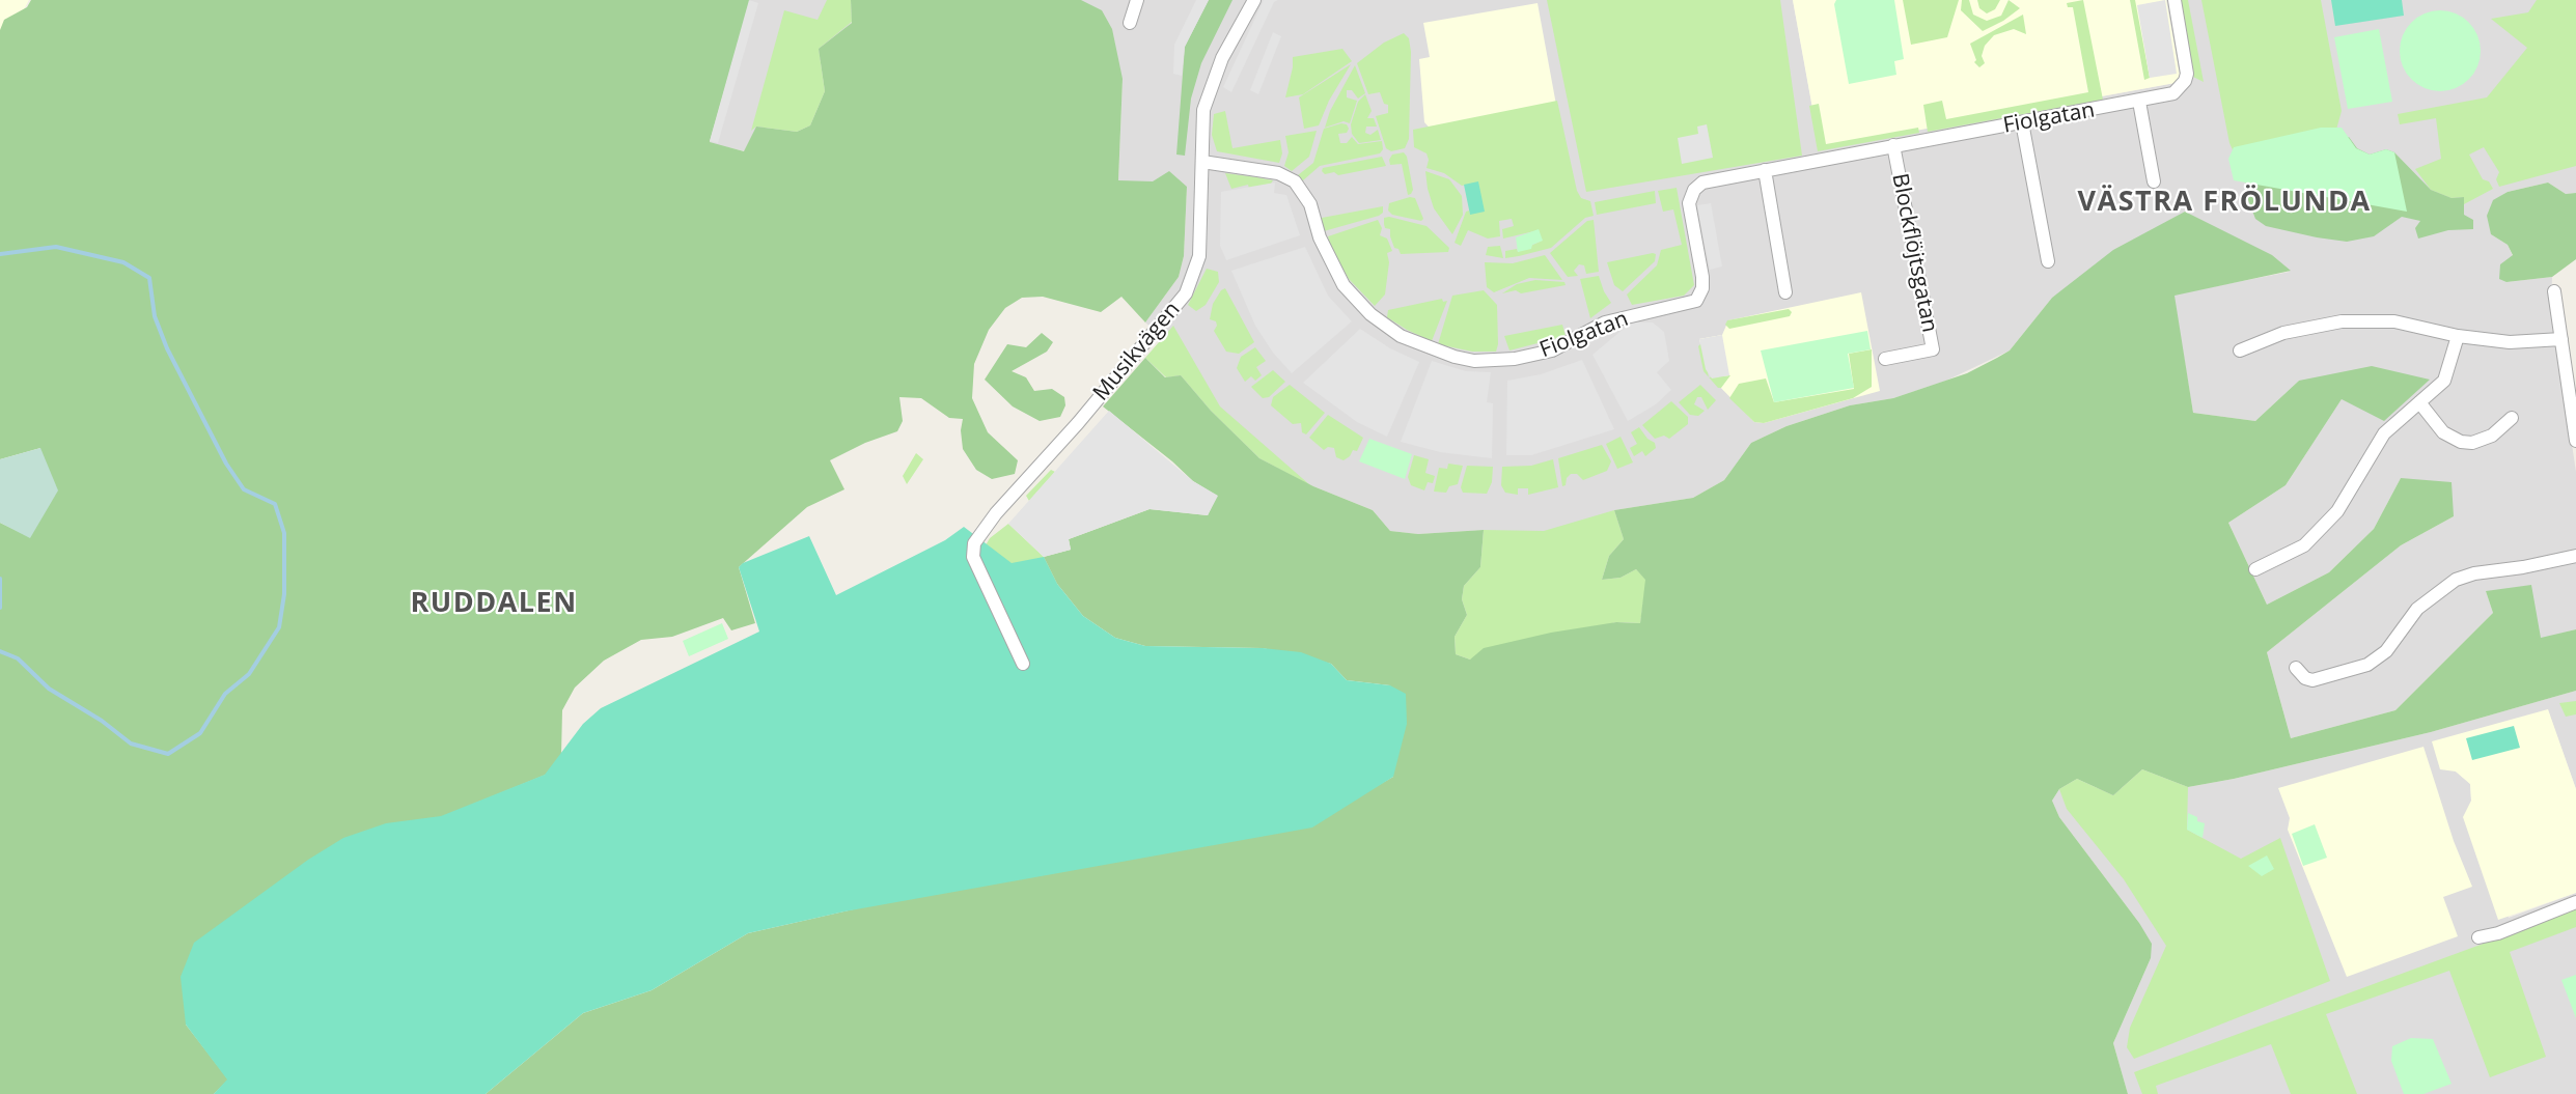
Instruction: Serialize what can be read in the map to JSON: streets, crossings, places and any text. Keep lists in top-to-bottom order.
{
  "streets": {
    "street": ["Fiolgatan", "Blockflöjtsgatan", "Musikvägen"]
  },
  "crossings": [
    ["Fiolgatan", "Blockflöjtsgatan"],
    ["Fiolgatan", "Musikvägen"]
  ],
  "districts": ["VÄSTRA FRÖLUNDA", "RUDDALEN"]
}
